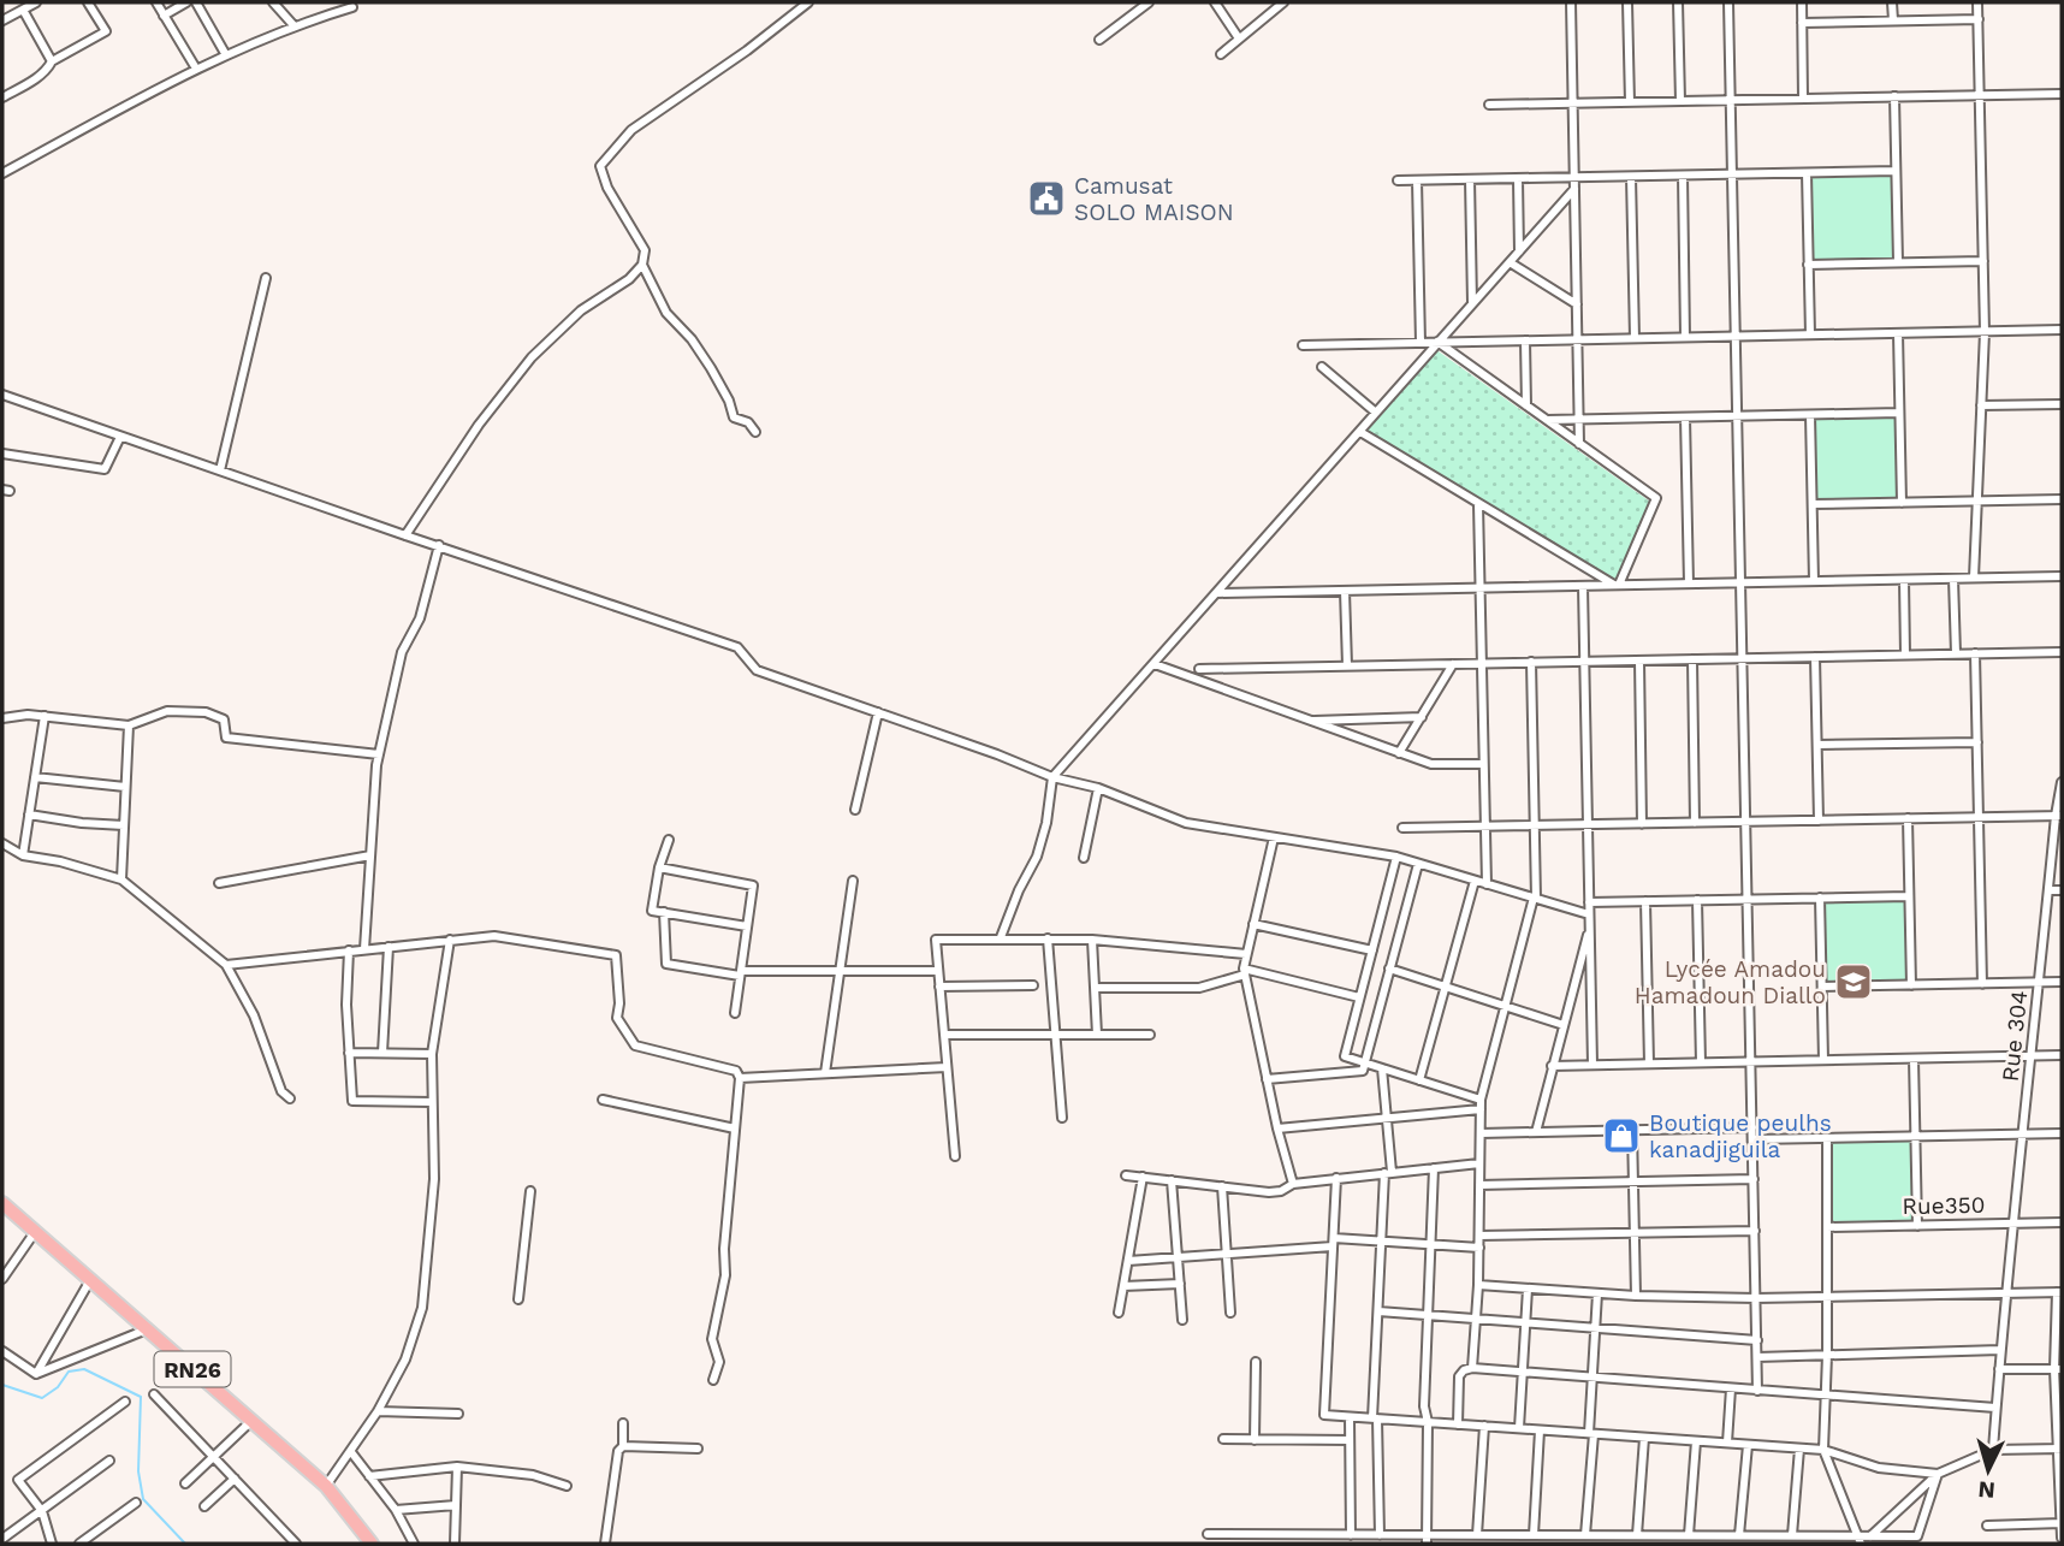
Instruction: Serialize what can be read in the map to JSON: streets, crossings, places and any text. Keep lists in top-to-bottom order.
{
  "streets": {
    "main road": ["RN26"],
    "street": ["Rue 304", "Rue350"]
  },
  "crossings": [
    ["Rue 304", "Rue350"]
  ],
  "places": {
    "public building": ["Camusat SOLO MAISON"],
    "school or university": ["Lycée Amadou Hamadoun Diallo"],
    "shop": ["Boutique peulhs kanadjiguila"]
  },
  "north": "bottom"
}
